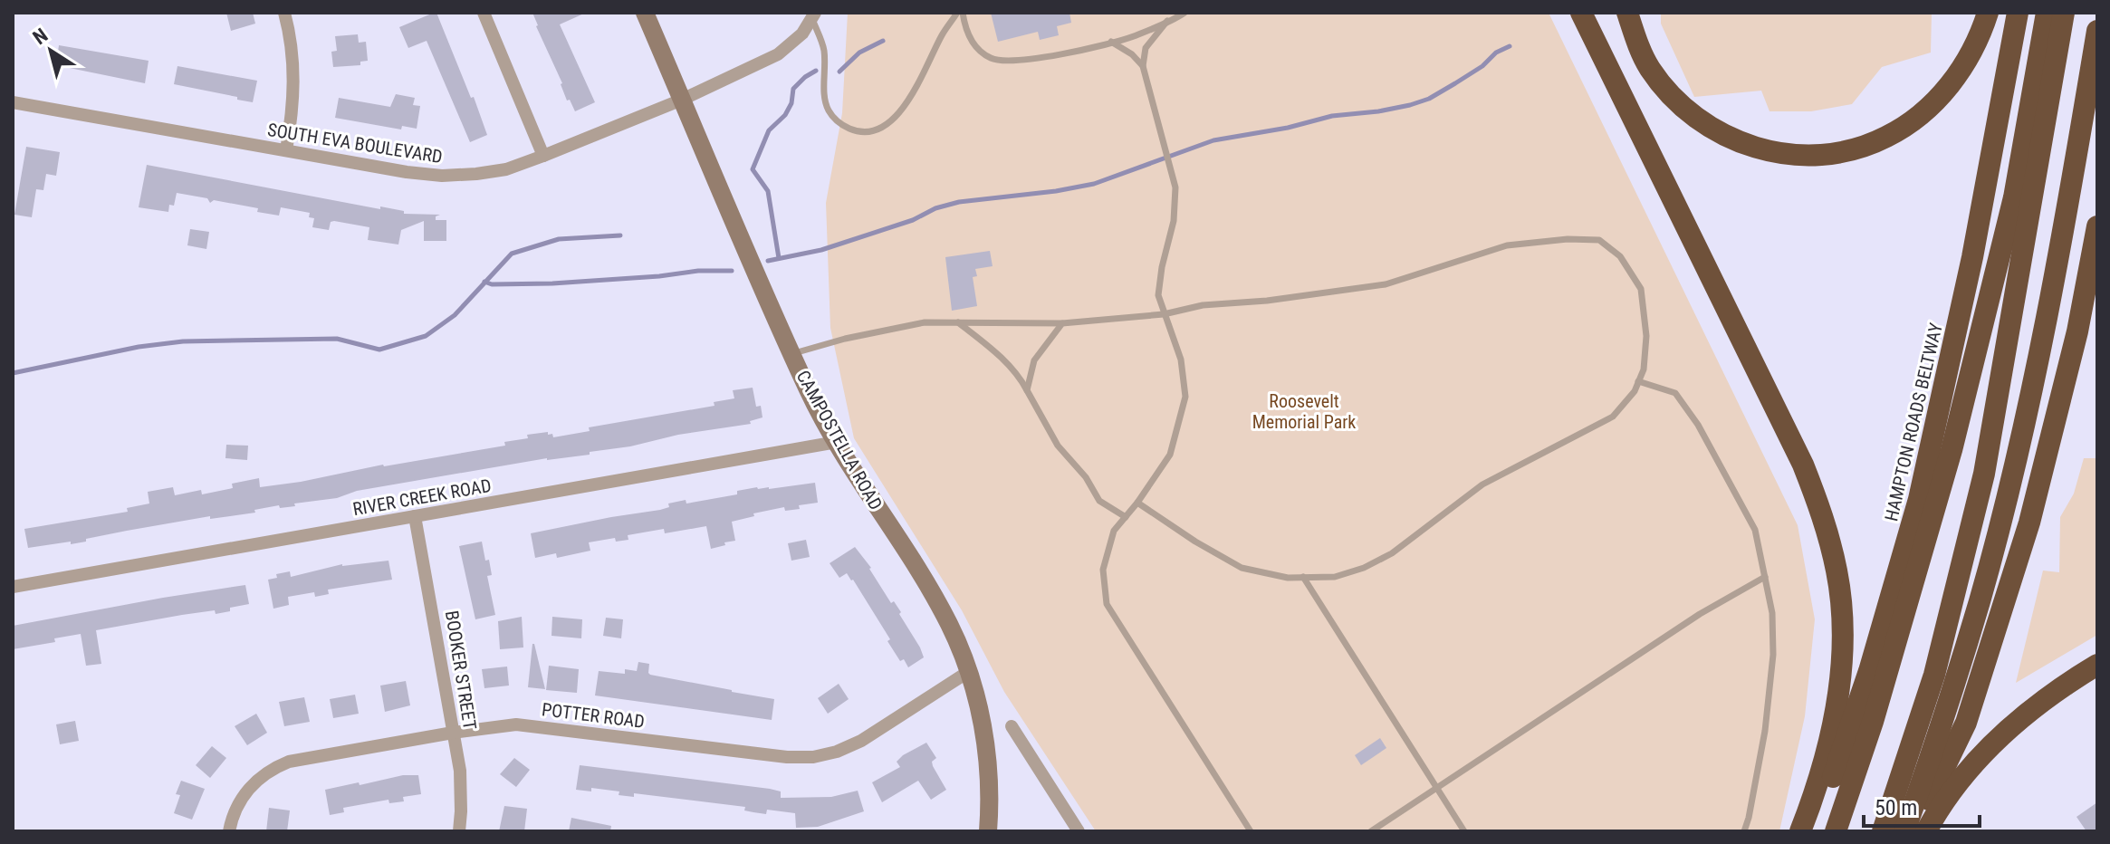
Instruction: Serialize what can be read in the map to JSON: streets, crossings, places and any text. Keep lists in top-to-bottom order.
{
  "streets": {
    "highway": ["HAMPTON ROADS BELTWAY"],
    "main road": ["CAMPOSTELLA ROAD"],
    "street": [
      "SOUTH EVA BOULEVARD",
      "RIVER CREEK ROAD",
      "BOOKER STREET",
      "POTTER ROAD"
    ]
  },
  "crossings": [
    ["SOUTH EVA BOULEVARD", "CAMPOSTELLA ROAD"],
    ["CAMPOSTELLA ROAD", "RIVER CREEK ROAD"],
    ["CAMPOSTELLA ROAD", "POTTER ROAD"],
    ["RIVER CREEK ROAD", "BOOKER STREET"],
    ["BOOKER STREET", "POTTER ROAD"]
  ],
  "parks": ["Roosevelt Memorial Park"],
  "scale_bar": "50 m",
  "north": "top left"
}
